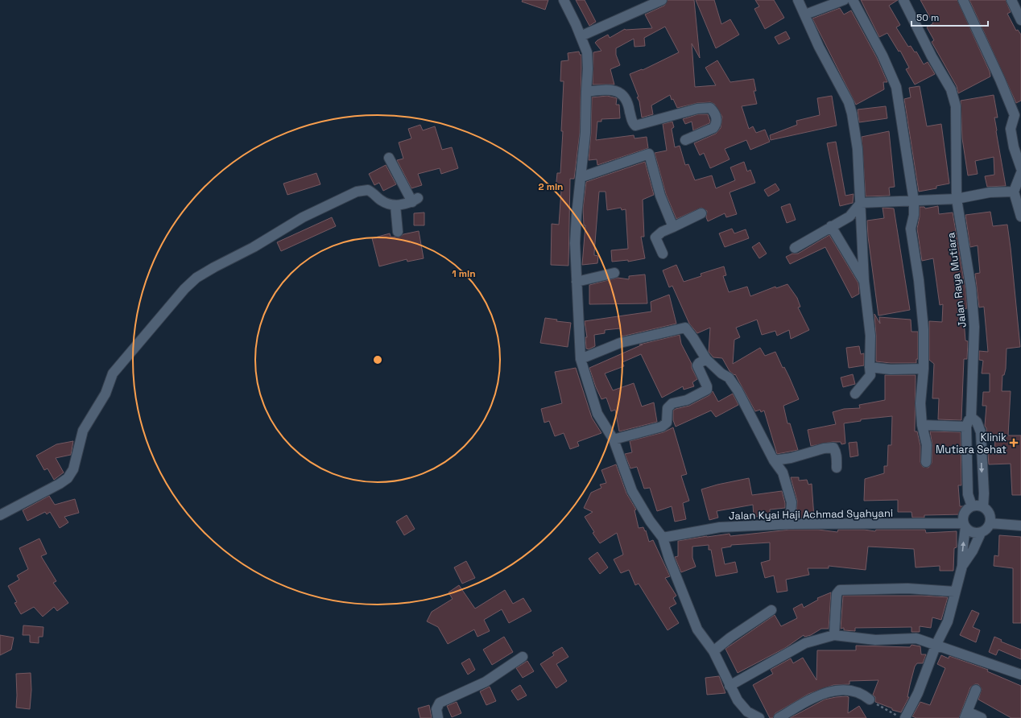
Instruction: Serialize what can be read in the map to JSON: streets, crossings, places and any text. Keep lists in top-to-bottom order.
{
  "streets": {
    "street": ["Jalan Raya Mutiara", "Jalan Kyai Haji Achmad Syahyani"]
  },
  "places": {
    "health": ["Klinik Mutiara Sehat"]
  },
  "scale_bar": "50 m",
  "rings": ["2 min", "1 min"]
}
